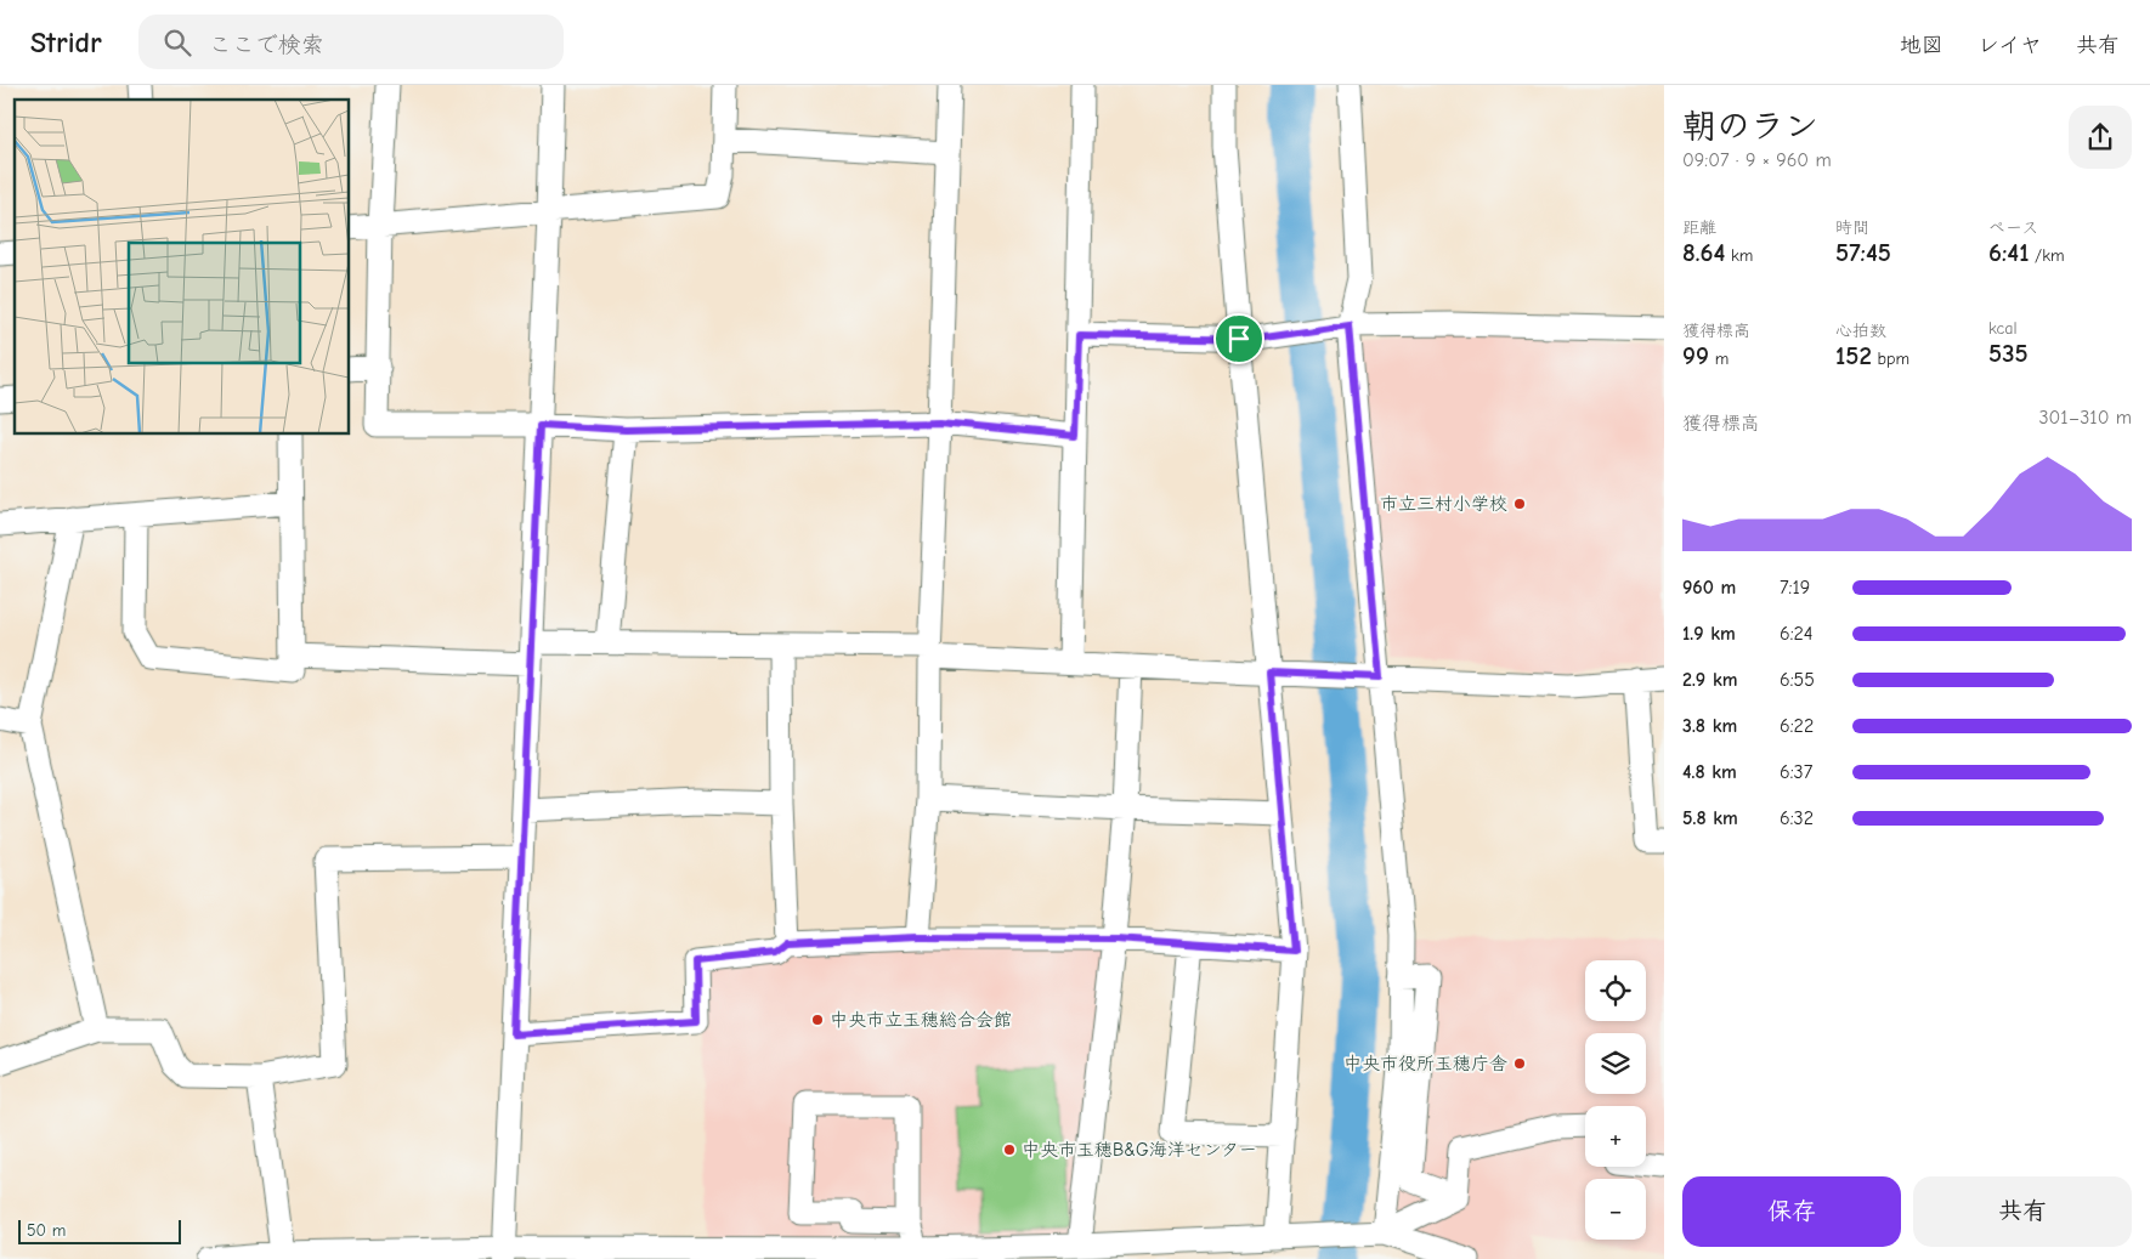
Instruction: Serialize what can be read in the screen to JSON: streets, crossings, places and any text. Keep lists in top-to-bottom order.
{
  "places": [
    "市立三村小学校",
    "中央市立玉穂総合会館",
    "中央市役所玉穂庁舎",
    "中央市玉穂B&G海洋センター"
  ],
  "scale_bar": "50 m",
  "page": {
    "header": "Stridr",
    "search": "ここで検索",
    "nav": ["地図", "レイヤ", "共有"],
    "heading": ["朝のラン", "09:07 · 9 × 960 m"],
    "stats": [
      ["距離", "8.64 km"],
      ["時間", "57:45"],
      ["ペース", "6:41 /km"],
      ["獲得標高", "99 m"],
      ["心拍数", "152 bpm"],
      ["kcal", "535"]
    ],
    "chart": ["獲得標高", "301–310 m"],
    "list": [
      {
        "name": "960 m",
        "note": "7:19"
      },
      {
        "name": "1.9 km",
        "note": "6:24"
      },
      {
        "name": "2.9 km",
        "note": "6:55"
      },
      {
        "name": "3.8 km",
        "note": "6:22"
      },
      {
        "name": "4.8 km",
        "note": "6:37"
      },
      {
        "name": "5.8 km",
        "note": "6:32"
      }
    ],
    "map_buttons": ["+", "−"],
    "buttons": ["保存", "共有"],
    "scale": "50 m"
  }
}
